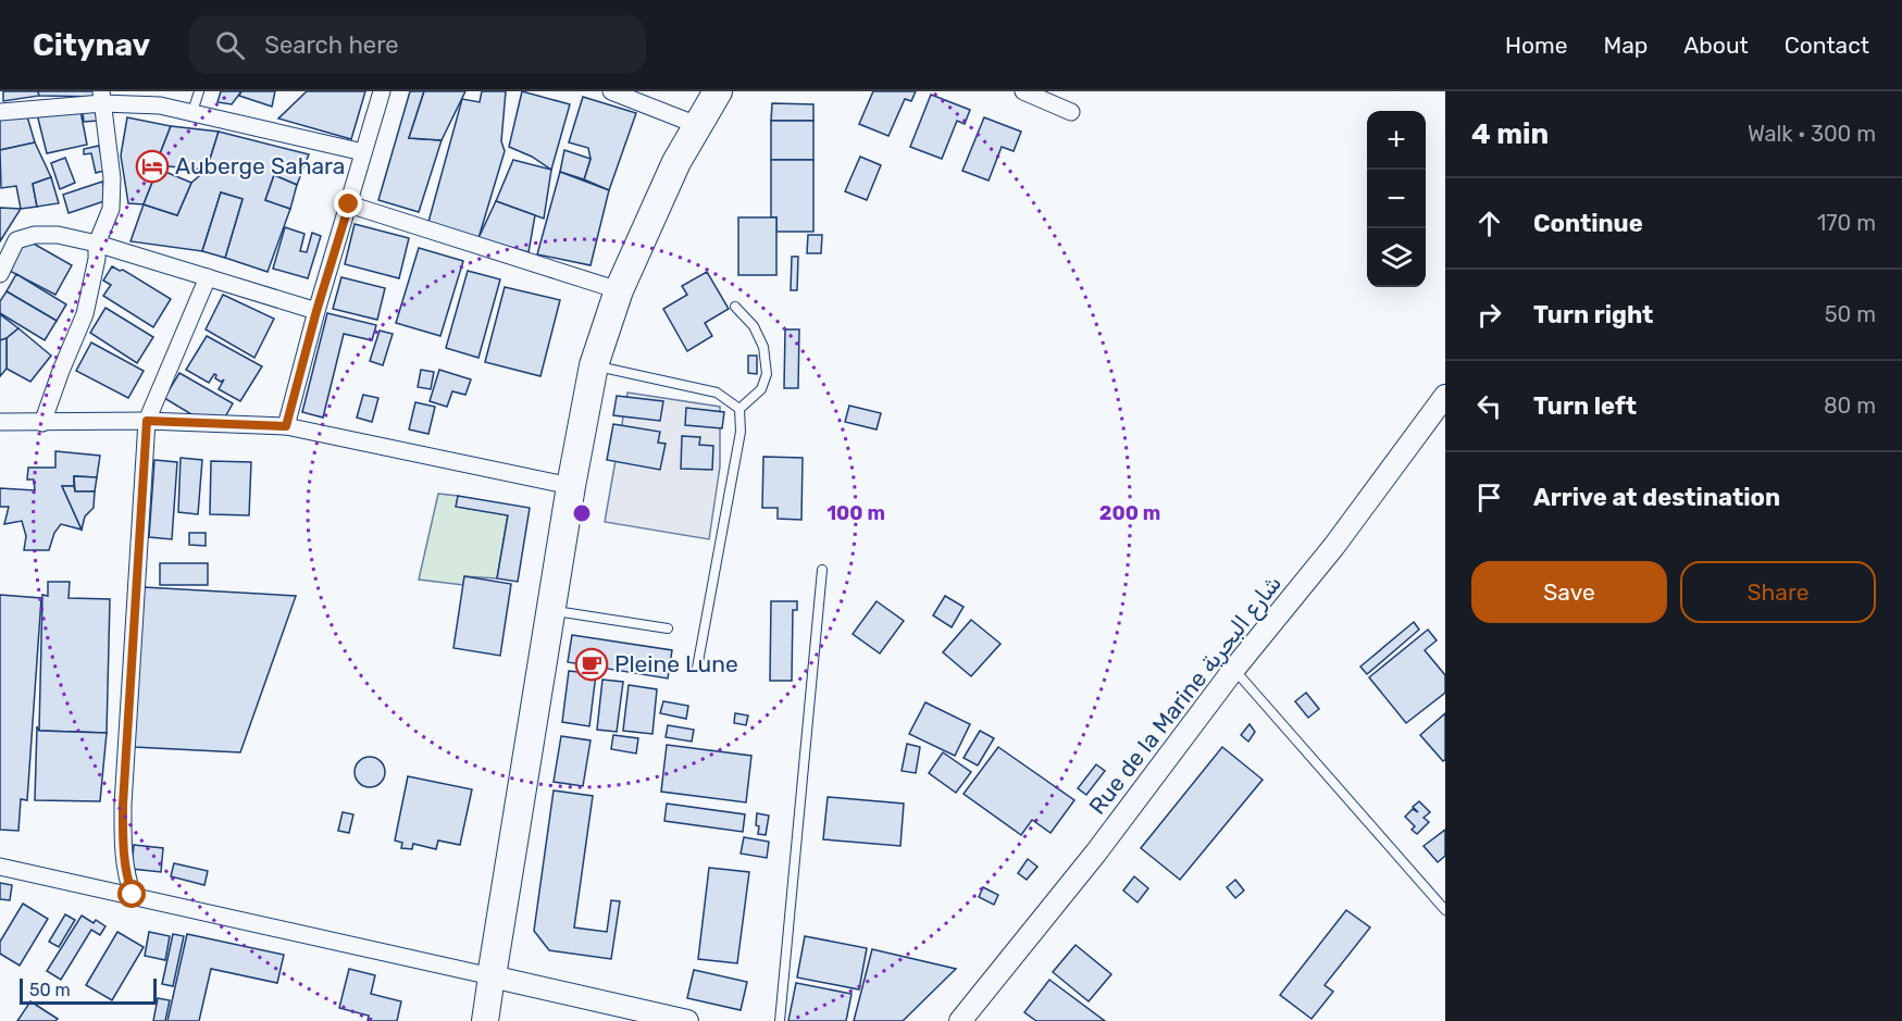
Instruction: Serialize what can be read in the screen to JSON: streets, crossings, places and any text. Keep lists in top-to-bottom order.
{
  "streets": {
    "street": ["Rue de la Marine شارع البحرية"]
  },
  "places": {
    "hotel": ["Auberge Sahara"],
    "cafe": ["Pleine Lune"]
  },
  "scale_bar": "50 m",
  "page": {
    "header": "Citynav",
    "search": "Search here",
    "nav": [
      "Home",
      "Map",
      "About",
      "Contact"
    ],
    "heading": ["4 min", "Walk · 300 m"],
    "map_buttons": ["+", "−"],
    "list": [
      ["Continue", "170 m"],
      ["Turn right", "50 m"],
      ["Turn left", "80 m"],
      "Arrive at destination"
    ],
    "buttons": ["Save", "Share"],
    "scale": "50 m"
  },
  "rings": ["100 m", "200 m"]
}
